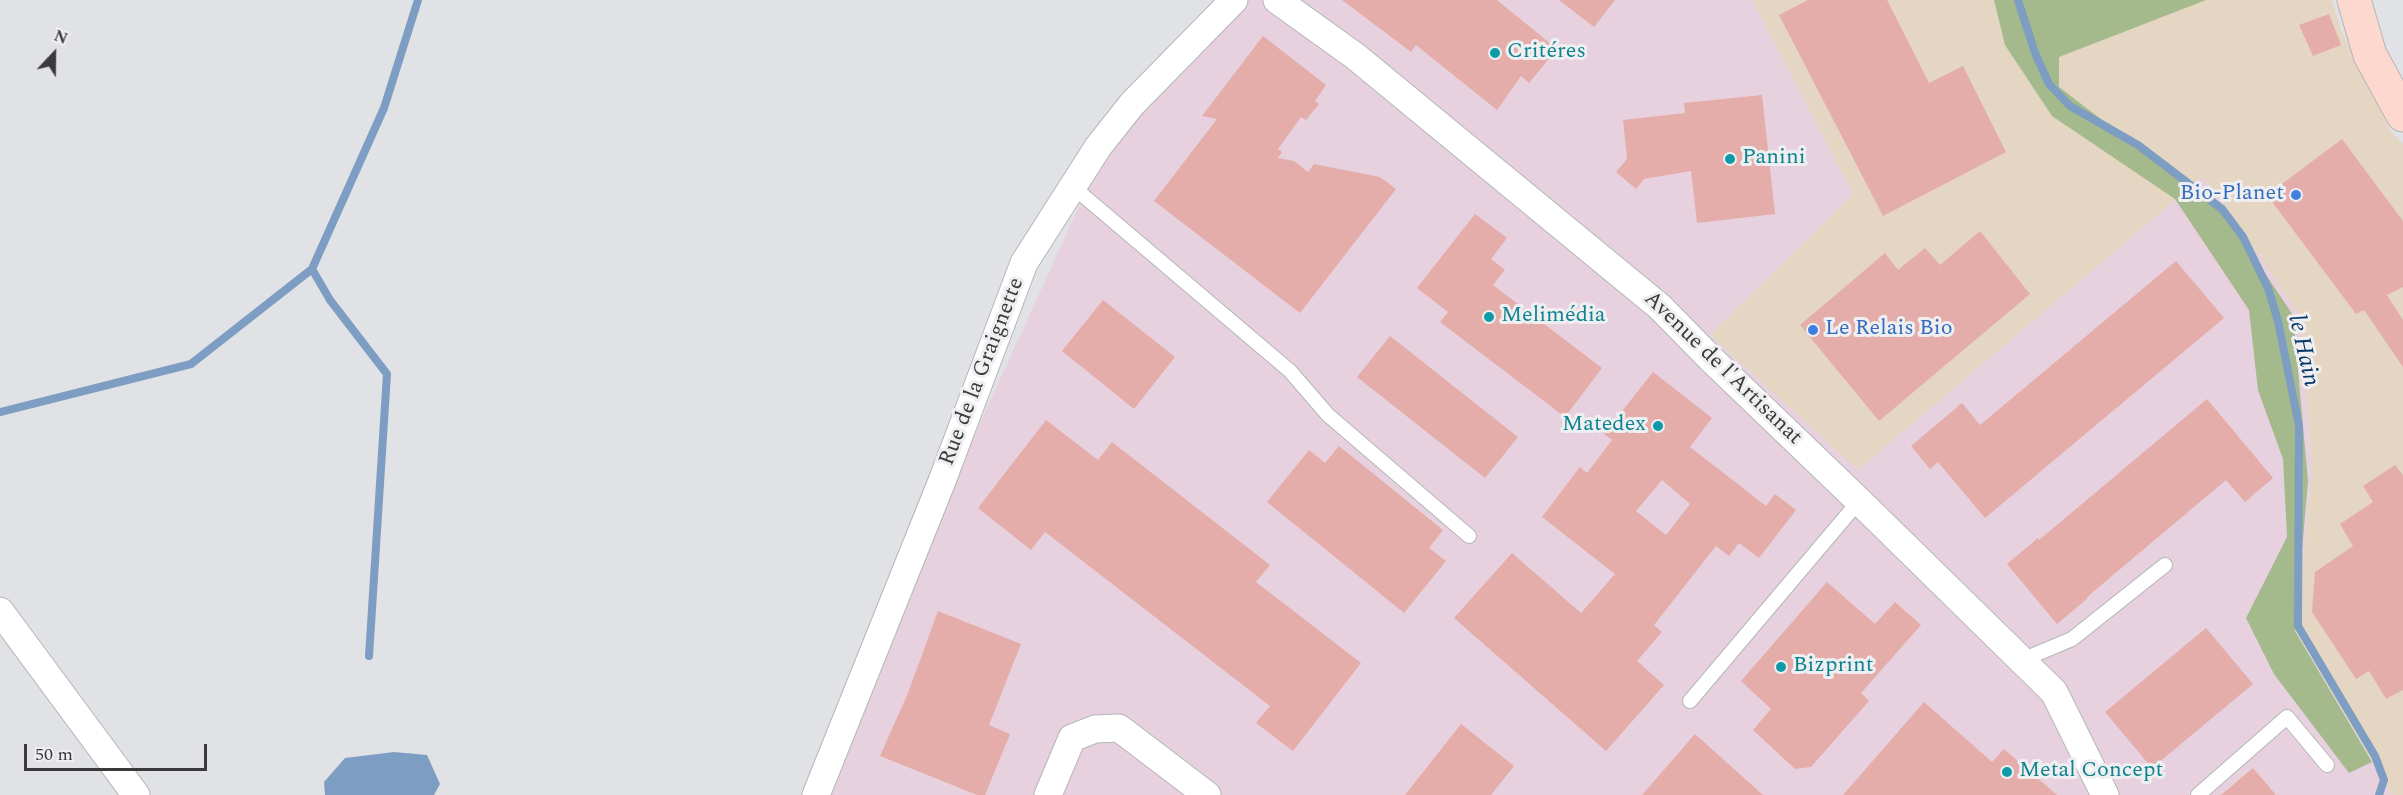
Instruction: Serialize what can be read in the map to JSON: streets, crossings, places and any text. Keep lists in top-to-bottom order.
{
  "streets": {
    "street": ["Avenue de l'Artisanat", "Rue de la Graignette"]
  },
  "water": ["le Hain"],
  "places": [
    "Critéres",
    "Panini",
    "Bio-Planet",
    "Melimédia",
    "Le Relais Bio",
    "Matedex",
    "Bizprint",
    "Metal Concept"
  ],
  "scale_bar": "50 m",
  "north": "top"
}
